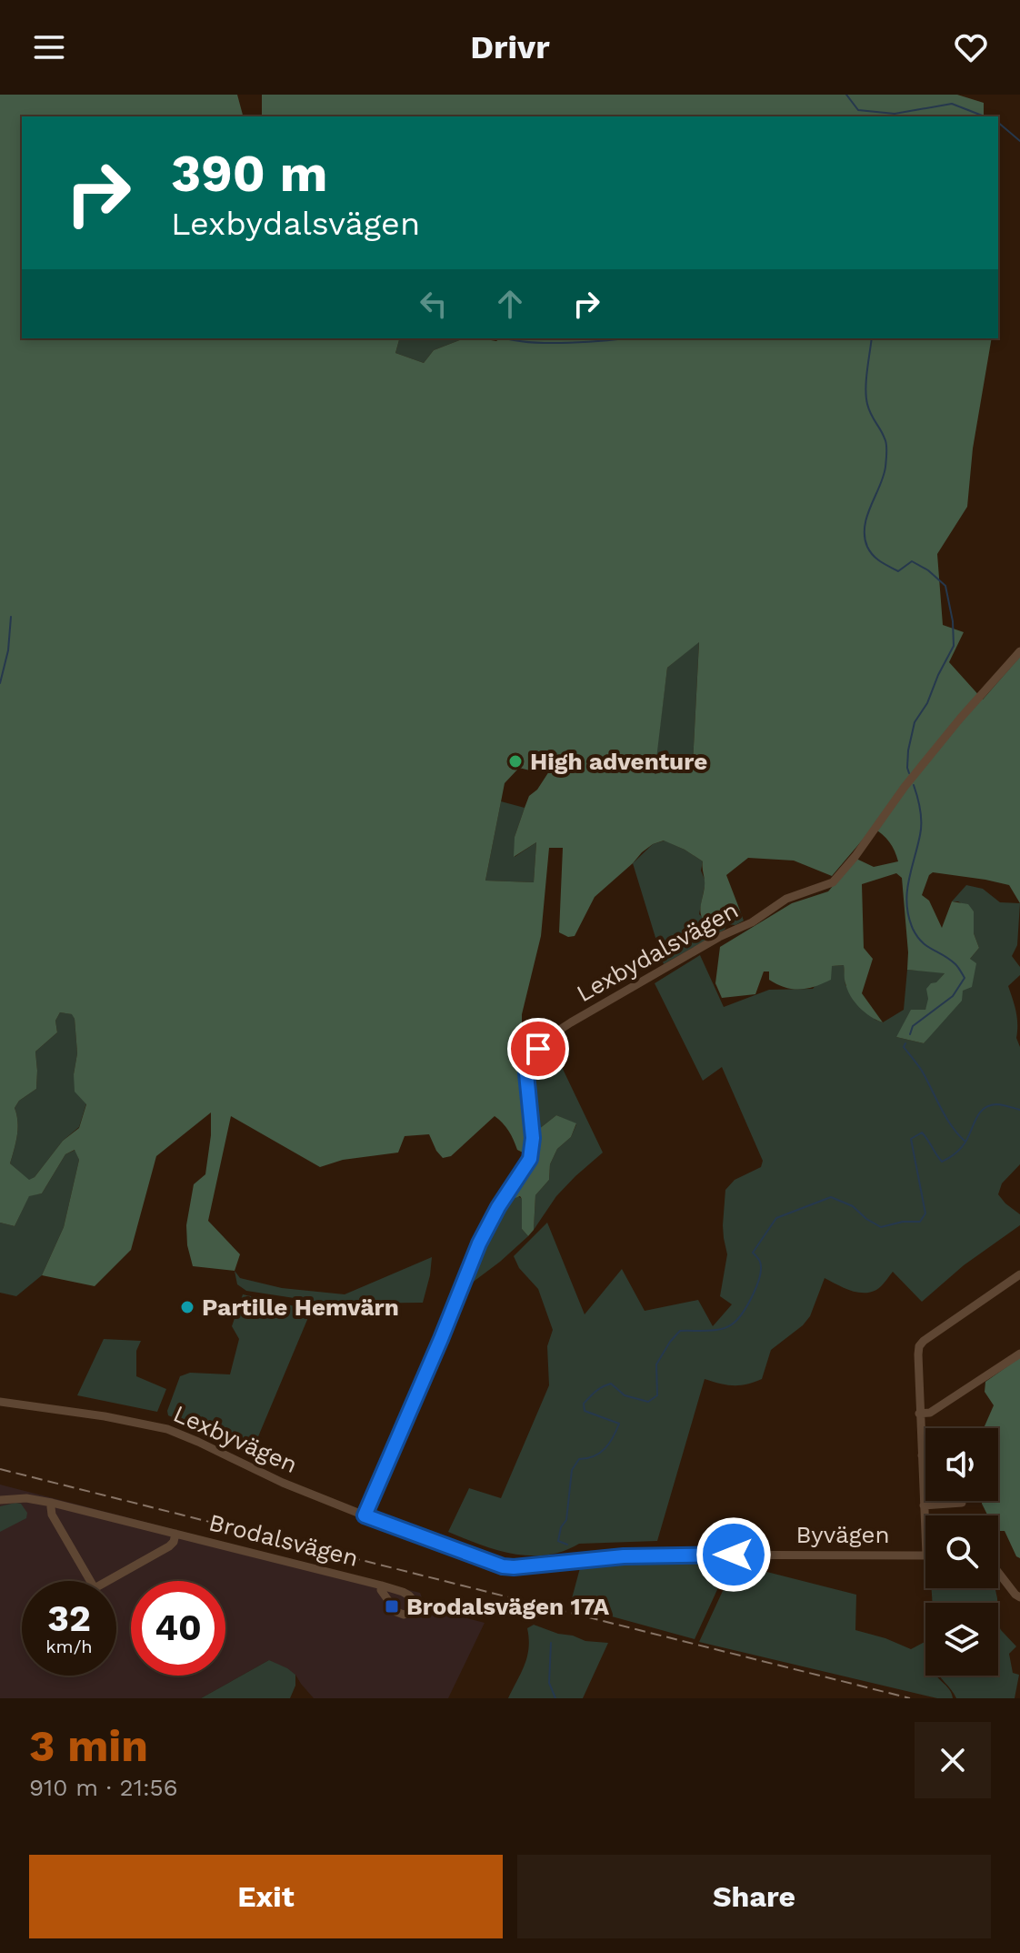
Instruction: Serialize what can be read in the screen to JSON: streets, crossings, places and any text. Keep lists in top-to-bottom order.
{
  "streets": {
    "street": [
      "Lexbydalsvägen",
      "Lexbyvägen",
      "Byvägen",
      "Brodalsvägen"
    ]
  },
  "crossings": [
    ["Lexbydalsvägen", "Lexbyvägen"],
    ["Lexbydalsvägen", "Byvägen"],
    ["Lexbyvägen", "Byvägen"]
  ],
  "places": {
    "other": ["High adventure", "Partille Hemvärn"],
    "transit": ["Brodalsvägen 17A"]
  },
  "page": {
    "header": "Drivr",
    "turn": ["390 m", "Lexbydalsvägen"],
    "speed": "32 km/h",
    "limit": "40",
    "heading": ["3 min", "910 m · 21:56"],
    "buttons": ["Exit", "Share"]
  }
}
